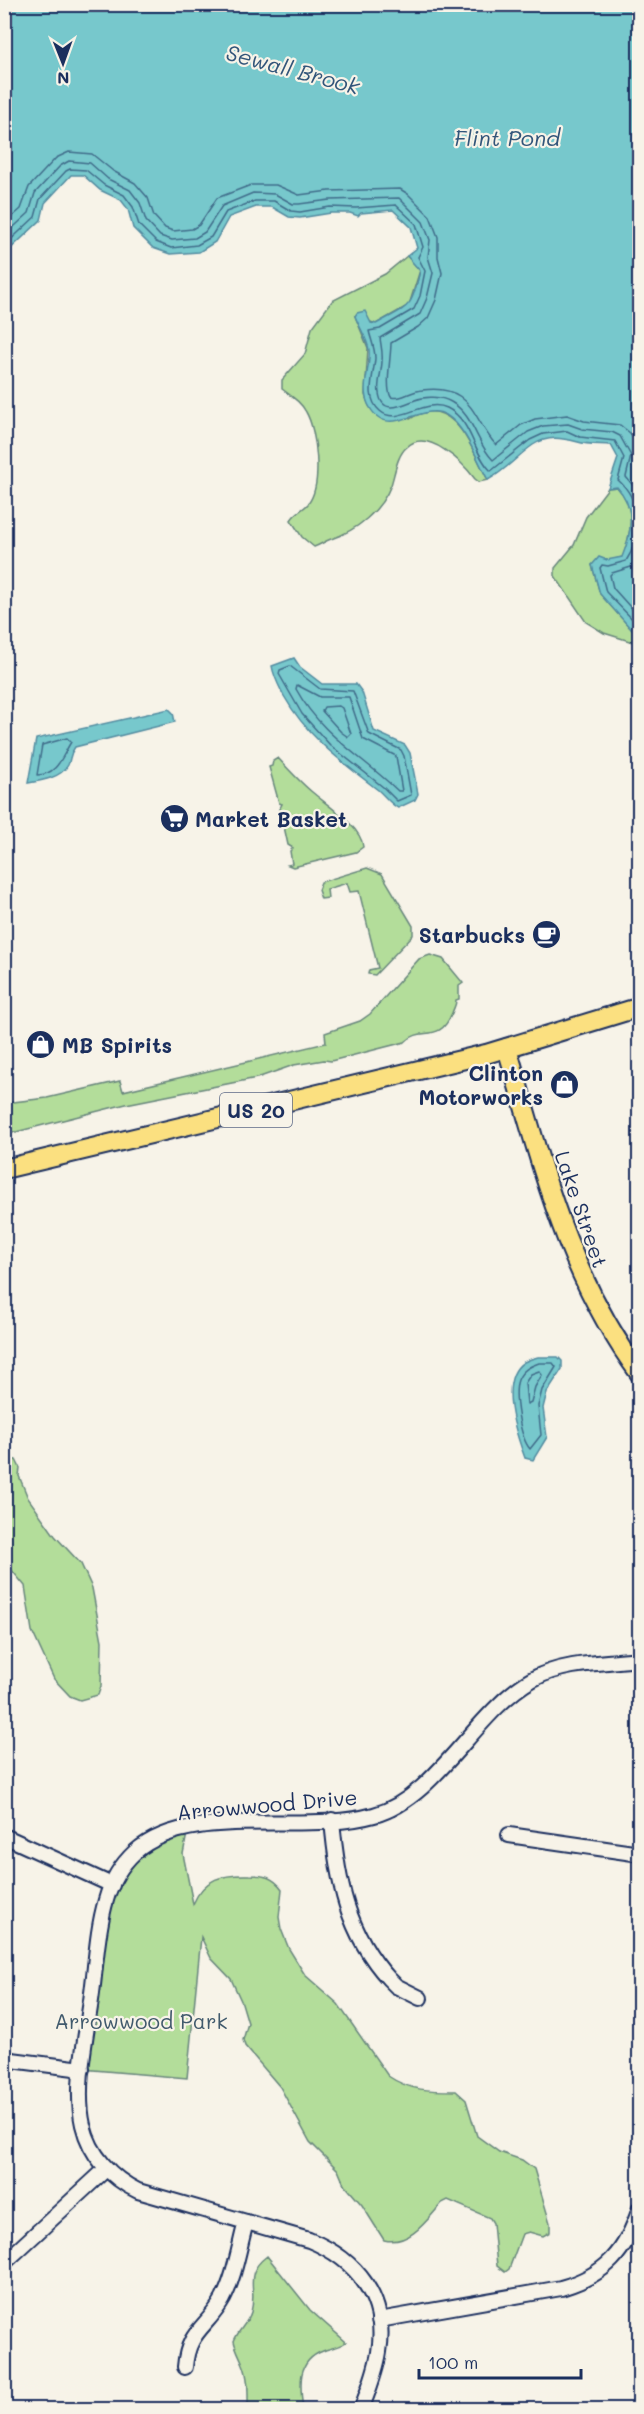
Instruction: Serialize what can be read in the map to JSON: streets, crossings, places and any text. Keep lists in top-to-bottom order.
{
  "streets": {
    "main road": ["US 20", "Lake Street"],
    "street": ["Arrowwood Drive"]
  },
  "crossings": [
    ["US 20", "Lake Street"]
  ],
  "water": ["Sewall Brook", "Flint Pond"],
  "parks": ["Arrowwood Park"],
  "places": {
    "supermarket": ["Market Basket"],
    "cafe": ["Starbucks"],
    "shop": ["MB Spirits", "Clinton Motorworks"]
  },
  "scale_bar": "100 m",
  "north": "bottom"
}
